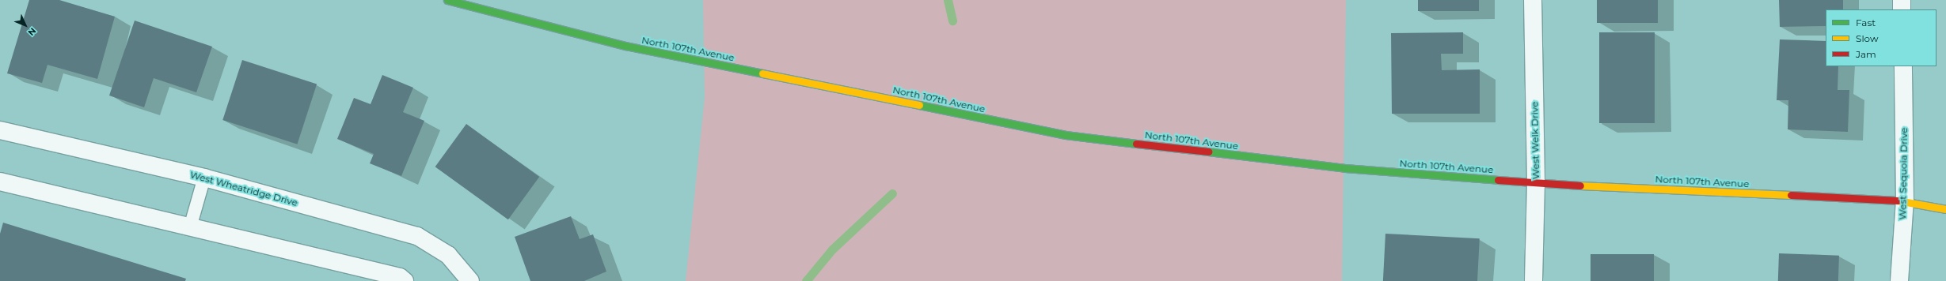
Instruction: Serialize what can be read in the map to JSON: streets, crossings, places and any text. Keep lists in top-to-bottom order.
{
  "streets": {
    "street": [
      "North 107th Avenue",
      "West Welk Drive",
      "West Sequoia Drive",
      "West Wheatridge Drive"
    ]
  },
  "crossings": [
    ["North 107th Avenue", "West Welk Drive"],
    ["North 107th Avenue", "West Sequoia Drive"]
  ],
  "legend": ["Fast", "Slow", "Jam"],
  "north": "bottom right"
}
